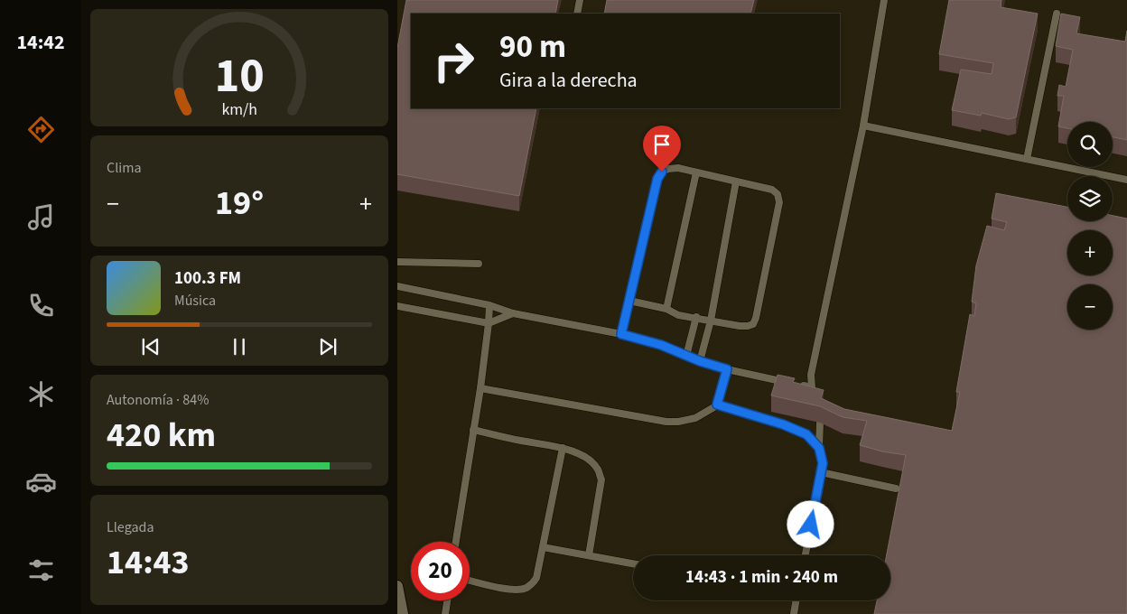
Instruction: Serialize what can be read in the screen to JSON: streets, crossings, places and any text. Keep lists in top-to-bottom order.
{
  "page": {
    "tabs": "14:42",
    "turn": ["90 m", "Gira a la derecha"],
    "map_buttons": ["+", "−"],
    "tile": [
      "Clima",
      ["Autonomía · 84%", "420 km"],
      ["Llegada", "14:43"]
    ],
    "heat": ["−", "19°", "+"],
    "song": ["100.3 FM", "Música"],
    "limit": "20",
    "trip": "14:43 · 1 min · 240 m",
    "gauge": ["10", "km/h"]
  }
}
